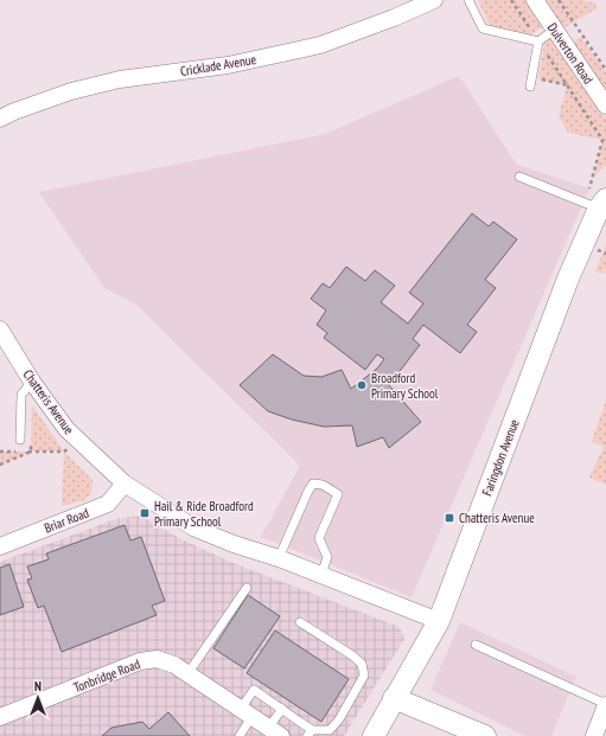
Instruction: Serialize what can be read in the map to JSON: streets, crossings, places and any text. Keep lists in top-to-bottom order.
{
  "streets": {
    "street": [
      "Dulverton Road",
      "Cricklade Avenue",
      "Chatteris Avenue",
      "Faringdon Avenue",
      "Briar Road",
      "Tonbridge Road"
    ]
  },
  "crossings": [
    ["Chatteris Avenue", "Faringdon Avenue"],
    ["Chatteris Avenue", "Briar Road"]
  ],
  "places": {
    "other": ["Broadford Primary School"],
    "transit": ["Hail & Ride Broadford Primary School", "Chatteris Avenue"]
  },
  "north": "top"
}
